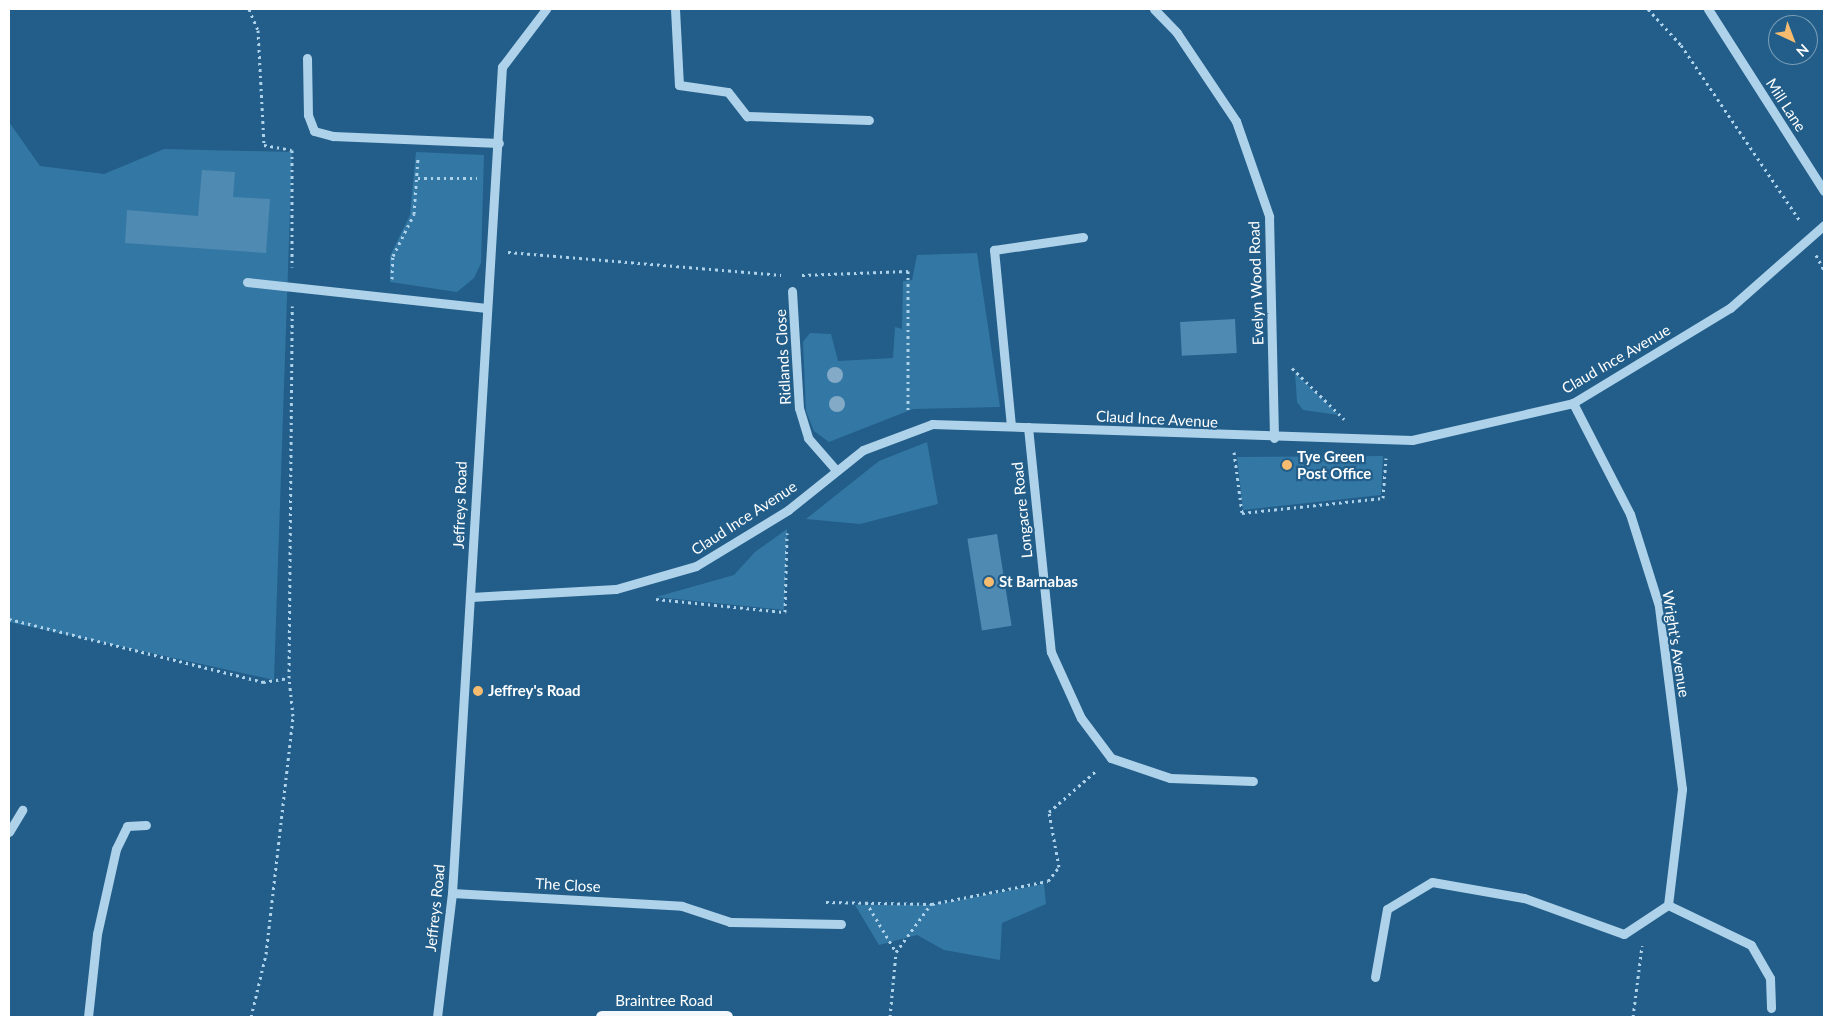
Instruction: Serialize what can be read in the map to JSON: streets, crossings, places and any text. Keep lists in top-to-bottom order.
{
  "streets": {
    "main road": ["Braintree Road"],
    "street": [
      "Mill Lane",
      "Evelyn Wood Road",
      "Ridlands Close",
      "Claud Ince Avenue",
      "Jeffreys Road",
      "Longacre Road",
      "Wright's Avenue",
      "The Close"
    ]
  },
  "crossings": [
    ["Evelyn Wood Road", "Claud Ince Avenue"],
    ["Ridlands Close", "Claud Ince Avenue"],
    ["Claud Ince Avenue", "Jeffreys Road"],
    ["Claud Ince Avenue", "Longacre Road"],
    ["Claud Ince Avenue", "Wright's Avenue"],
    ["Jeffreys Road", "The Close"]
  ],
  "places": ["Tye Green Post Office", "St Barnabas", "Jeffrey's Road"],
  "north": "bottom right"
}
